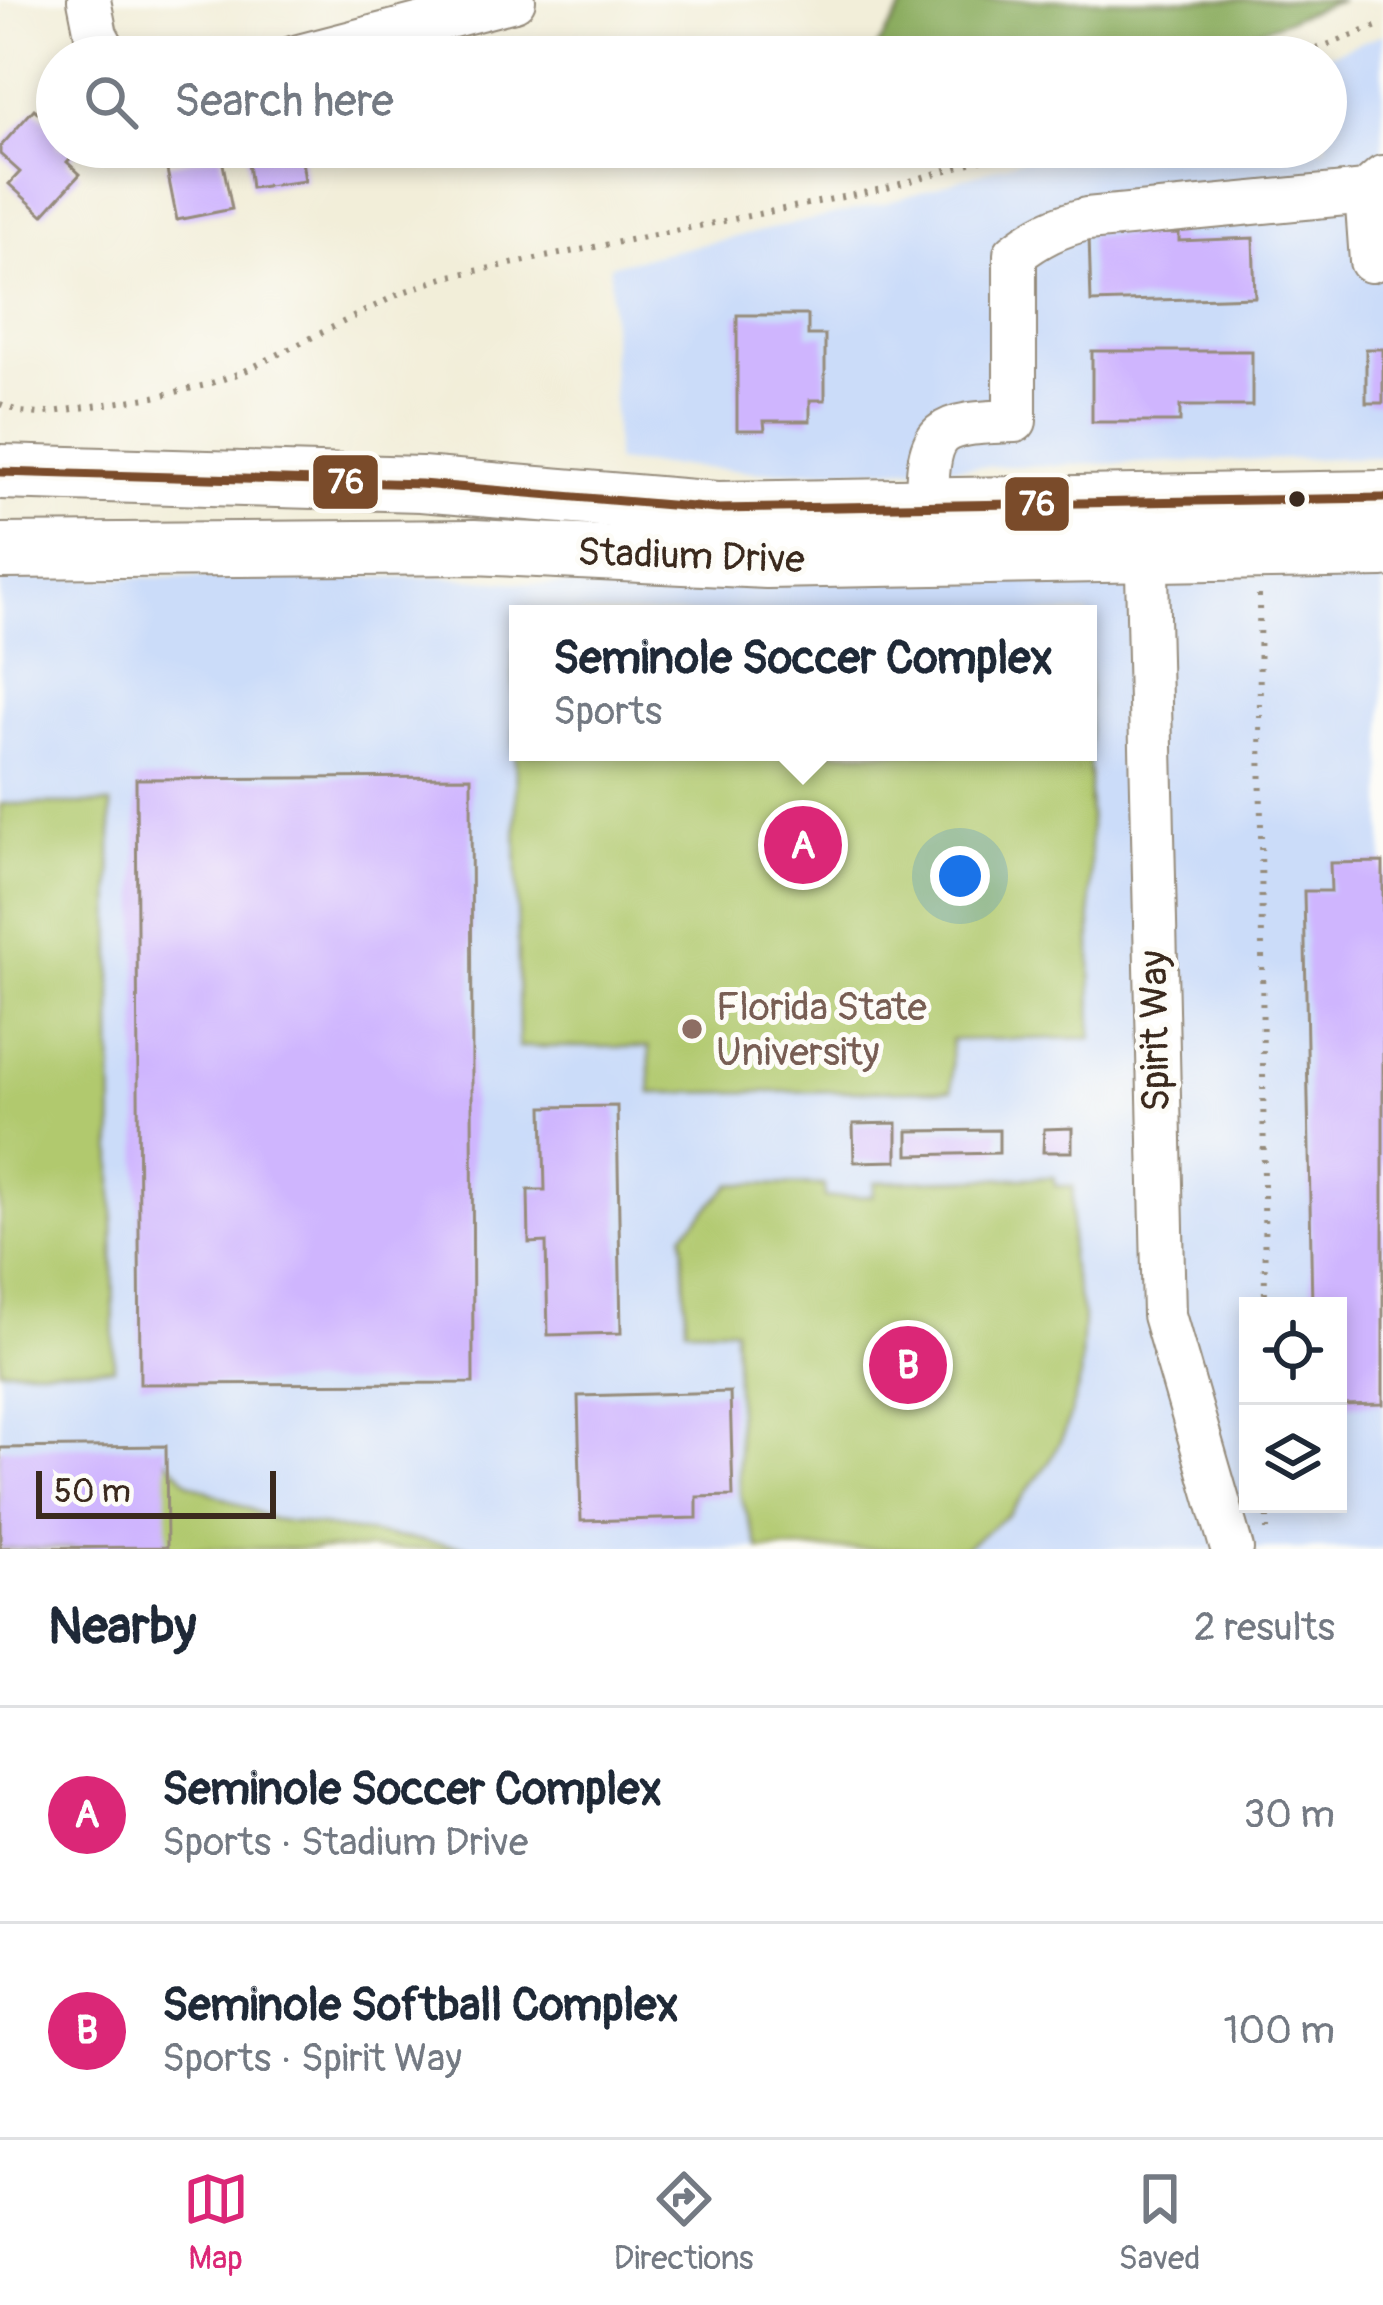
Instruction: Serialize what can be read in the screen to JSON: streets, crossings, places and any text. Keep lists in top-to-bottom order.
{
  "streets": {
    "main road": ["Stadium Drive"],
    "street": ["Spirit Way"]
  },
  "crossings": [
    ["Stadium Drive", "Spirit Way"]
  ],
  "places": ["Florida State University"],
  "lines": ["transit line 76"],
  "scale_bar": "50 m",
  "page": {
    "search": "Search here",
    "popup": ["Seminole Soccer Complex", "Sports"],
    "pins": ["A", "B"],
    "scale": "50 m",
    "heading": ["Nearby", "2 results"],
    "list": [
      {
        "mark": "A",
        "name": "Seminole Soccer Complex",
        "note": "Sports · Stadium Drive",
        "value": "30 m"
      },
      {
        "mark": "B",
        "name": "Seminole Softball Complex",
        "note": "Sports · Spirit Way",
        "value": "100 m"
      }
    ],
    "nav": ["Map", "Directions", "Saved"]
  }
}
